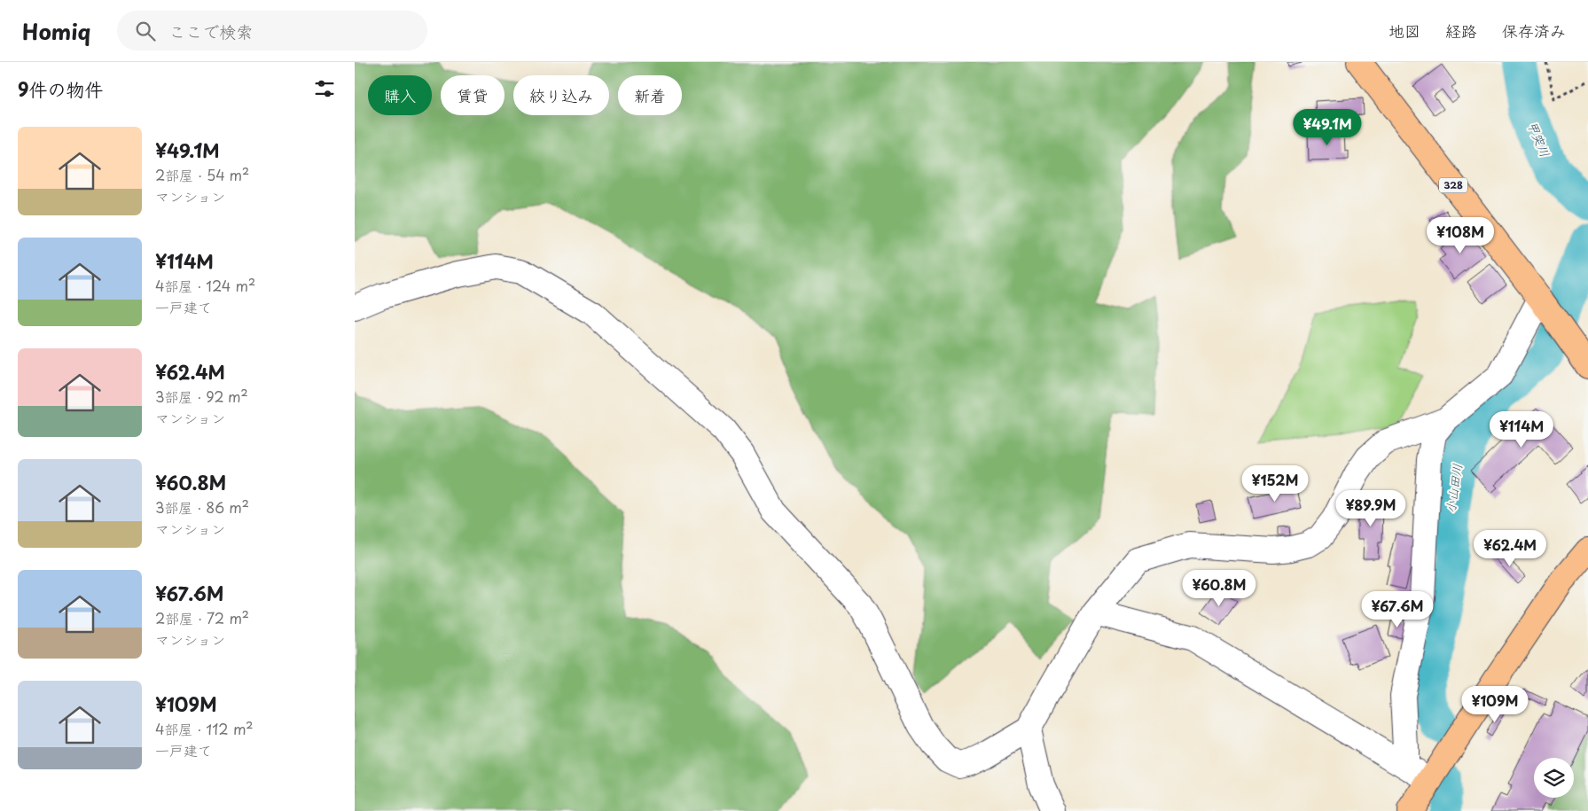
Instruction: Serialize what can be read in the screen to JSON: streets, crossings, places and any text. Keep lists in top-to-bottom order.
{
  "streets": {
    "highway": ["328"]
  },
  "water": ["甲突川", "小山田川"],
  "page": {
    "header": "Homiq",
    "search": "ここで検索",
    "nav": ["地図", "経路", "保存済み"],
    "heading": "9件の物件",
    "chip": [
      "購入",
      "賃貸",
      "絞り込み",
      "新着"
    ],
    "price": [
      "¥49.1M",
      "¥108M",
      "¥114M",
      "¥152M",
      "¥89.9M",
      "¥62.4M",
      "¥60.8M",
      "¥67.6M",
      "¥109M"
    ],
    "list": [
      {
        "name": "¥49.1M",
        "note": "2部屋 · 54 m² · マンション"
      },
      {
        "name": "¥114M",
        "note": "4部屋 · 124 m² · 一戸建て"
      },
      {
        "name": "¥62.4M",
        "note": "3部屋 · 92 m² · マンション"
      },
      {
        "name": "¥60.8M",
        "note": "3部屋 · 86 m² · マンション"
      },
      {
        "name": "¥67.6M",
        "note": "2部屋 · 72 m² · マンション"
      },
      {
        "name": "¥109M",
        "note": "4部屋 · 112 m² · 一戸建て"
      }
    ]
  }
}
